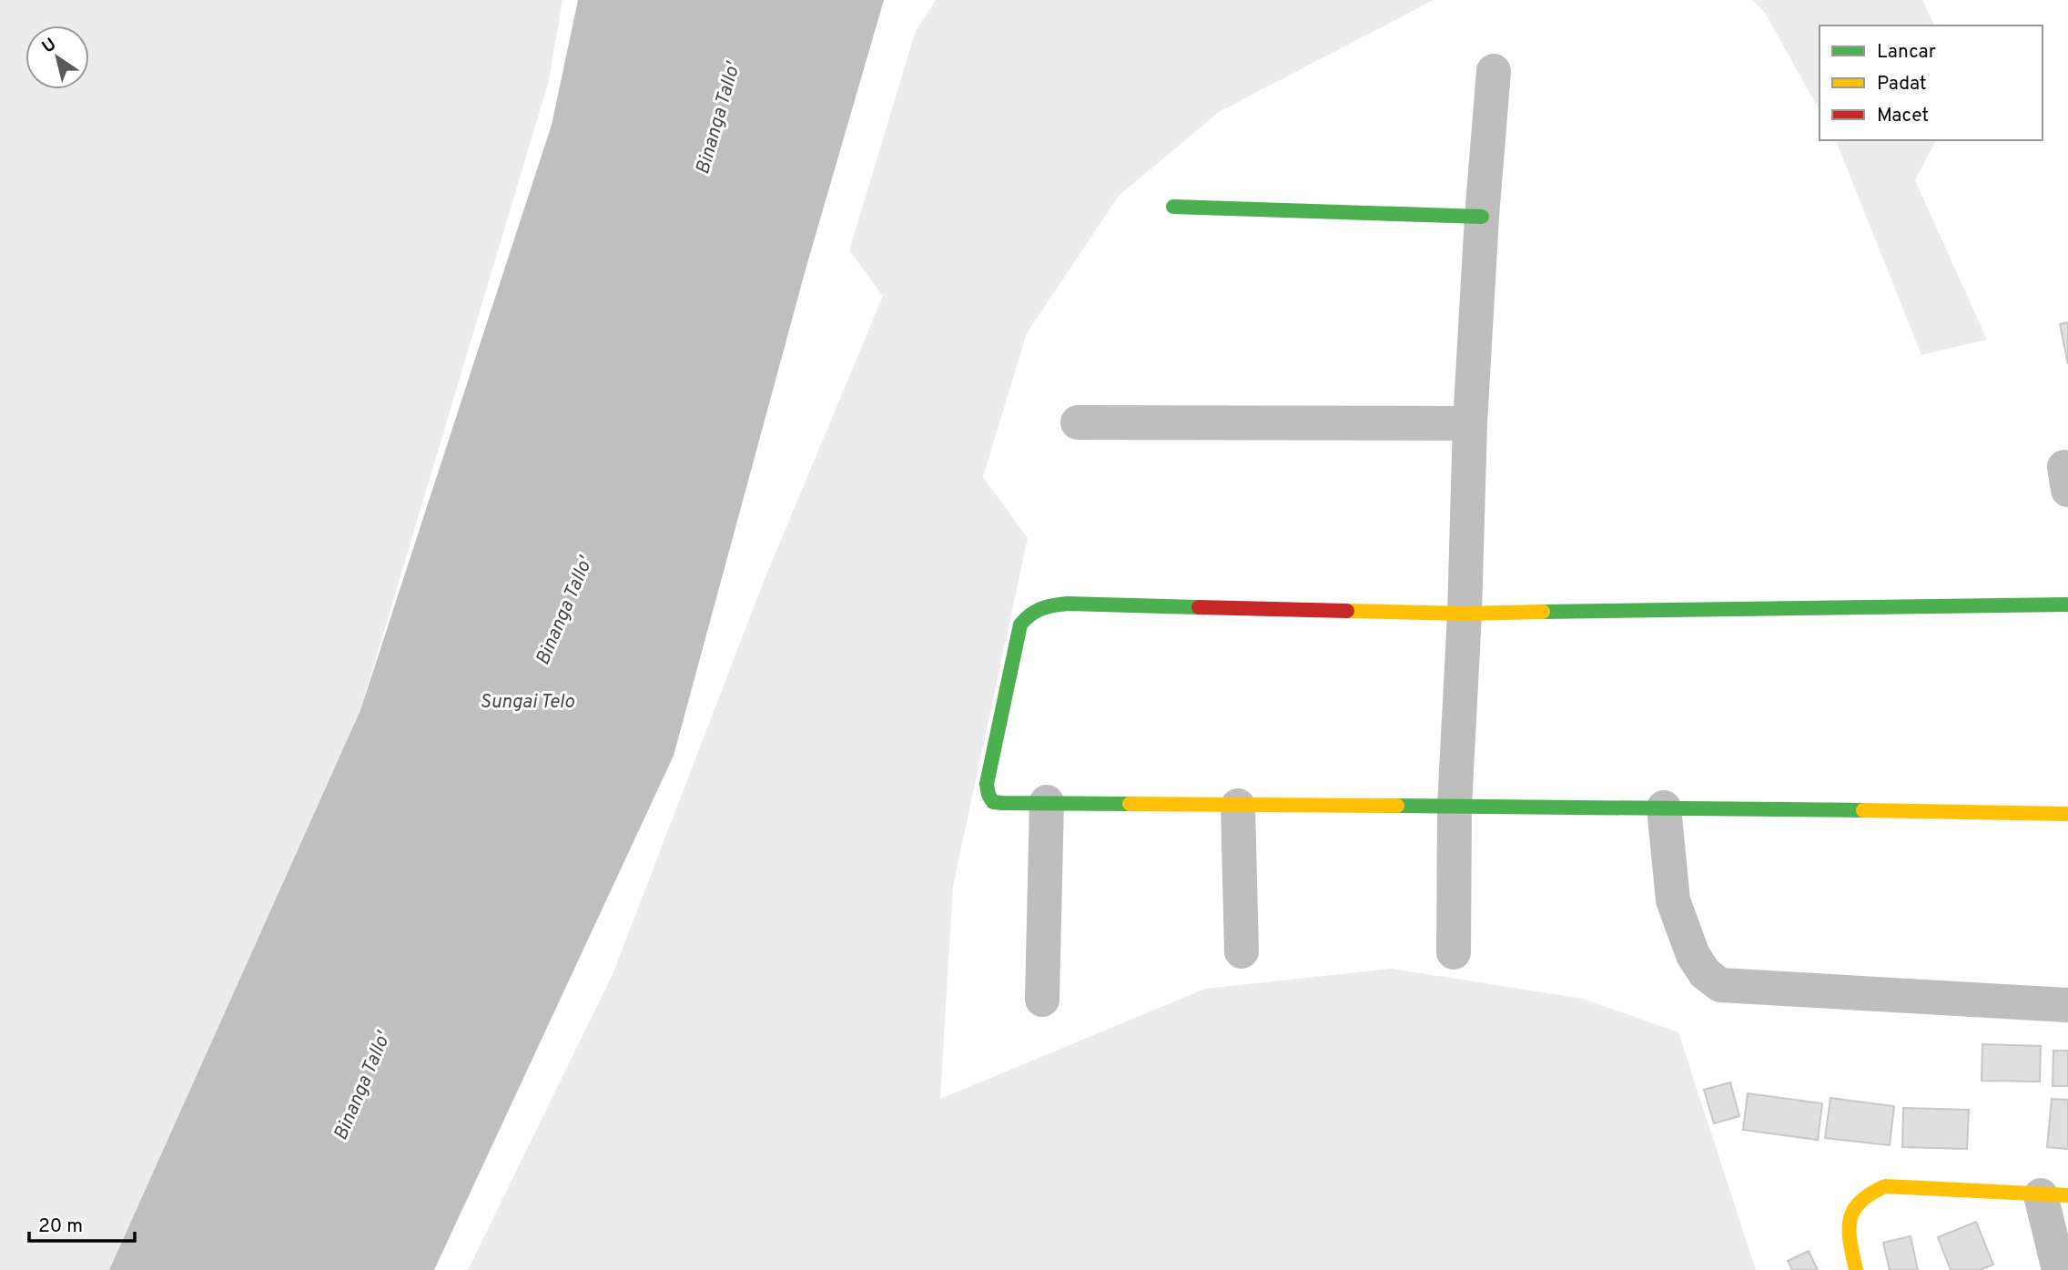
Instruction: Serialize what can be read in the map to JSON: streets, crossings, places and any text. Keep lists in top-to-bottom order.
{
  "water": ["Binanga Tallo'", "Sungai Telo"],
  "legend": ["Lancar", "Padat", "Macet"],
  "scale_bar": "20 m",
  "north": "top left"
}
